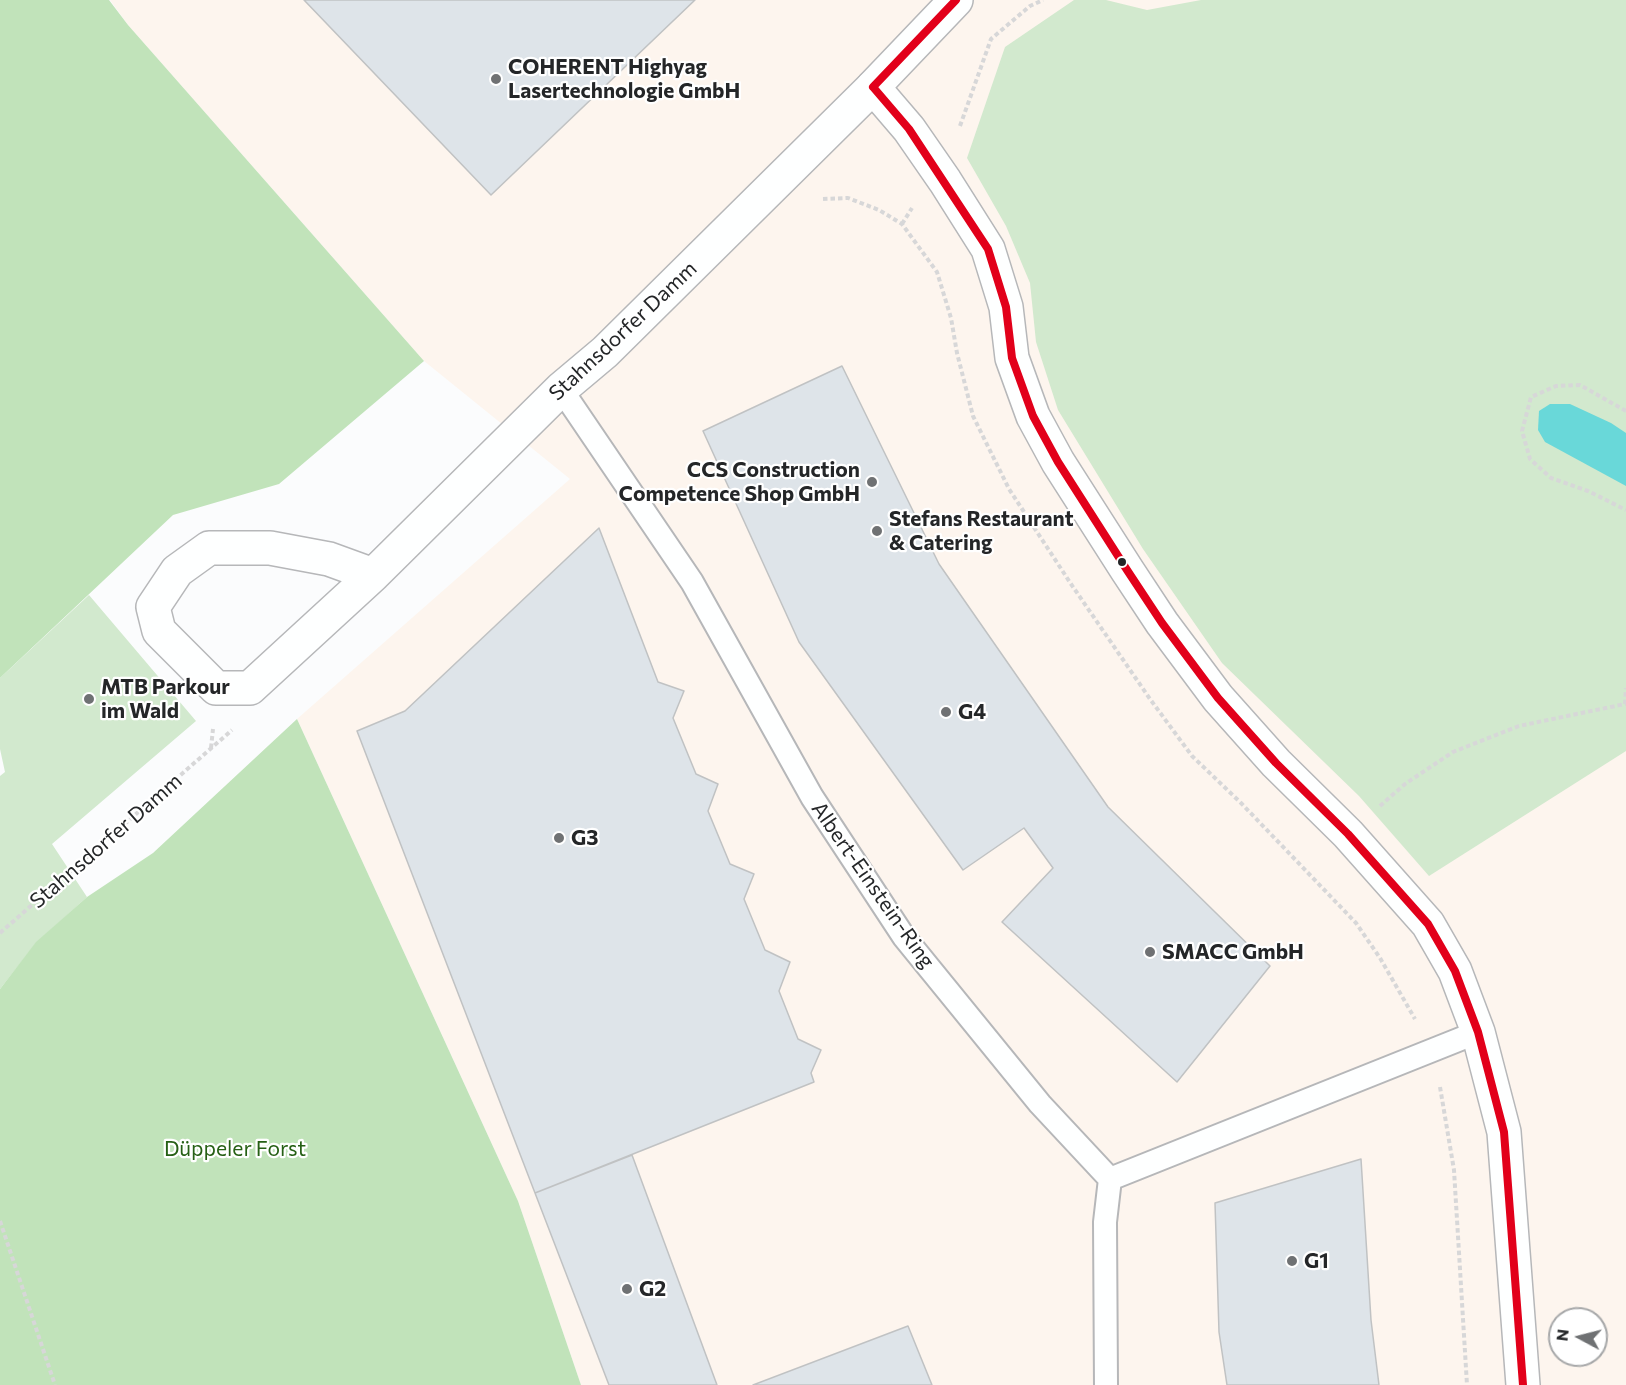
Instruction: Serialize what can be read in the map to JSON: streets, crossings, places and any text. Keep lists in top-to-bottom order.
{
  "streets": {
    "street": ["Stahnsdorfer Damm"],
    "lane": ["Albert-Einstein-Ring"]
  },
  "crossings": [
    ["Stahnsdorfer Damm", "Albert-Einstein-Ring"]
  ],
  "parks": ["Düppeler Forst"],
  "places": [
    "COHERENT Highyag Lasertechnologie GmbH",
    "CCS Construction Competence Shop GmbH",
    "Stefans Restaurant & Catering",
    "MTB Parkour im Wald",
    "G4",
    "G3",
    "SMACC GmbH",
    "G1",
    "G2"
  ],
  "north": "left"
}
